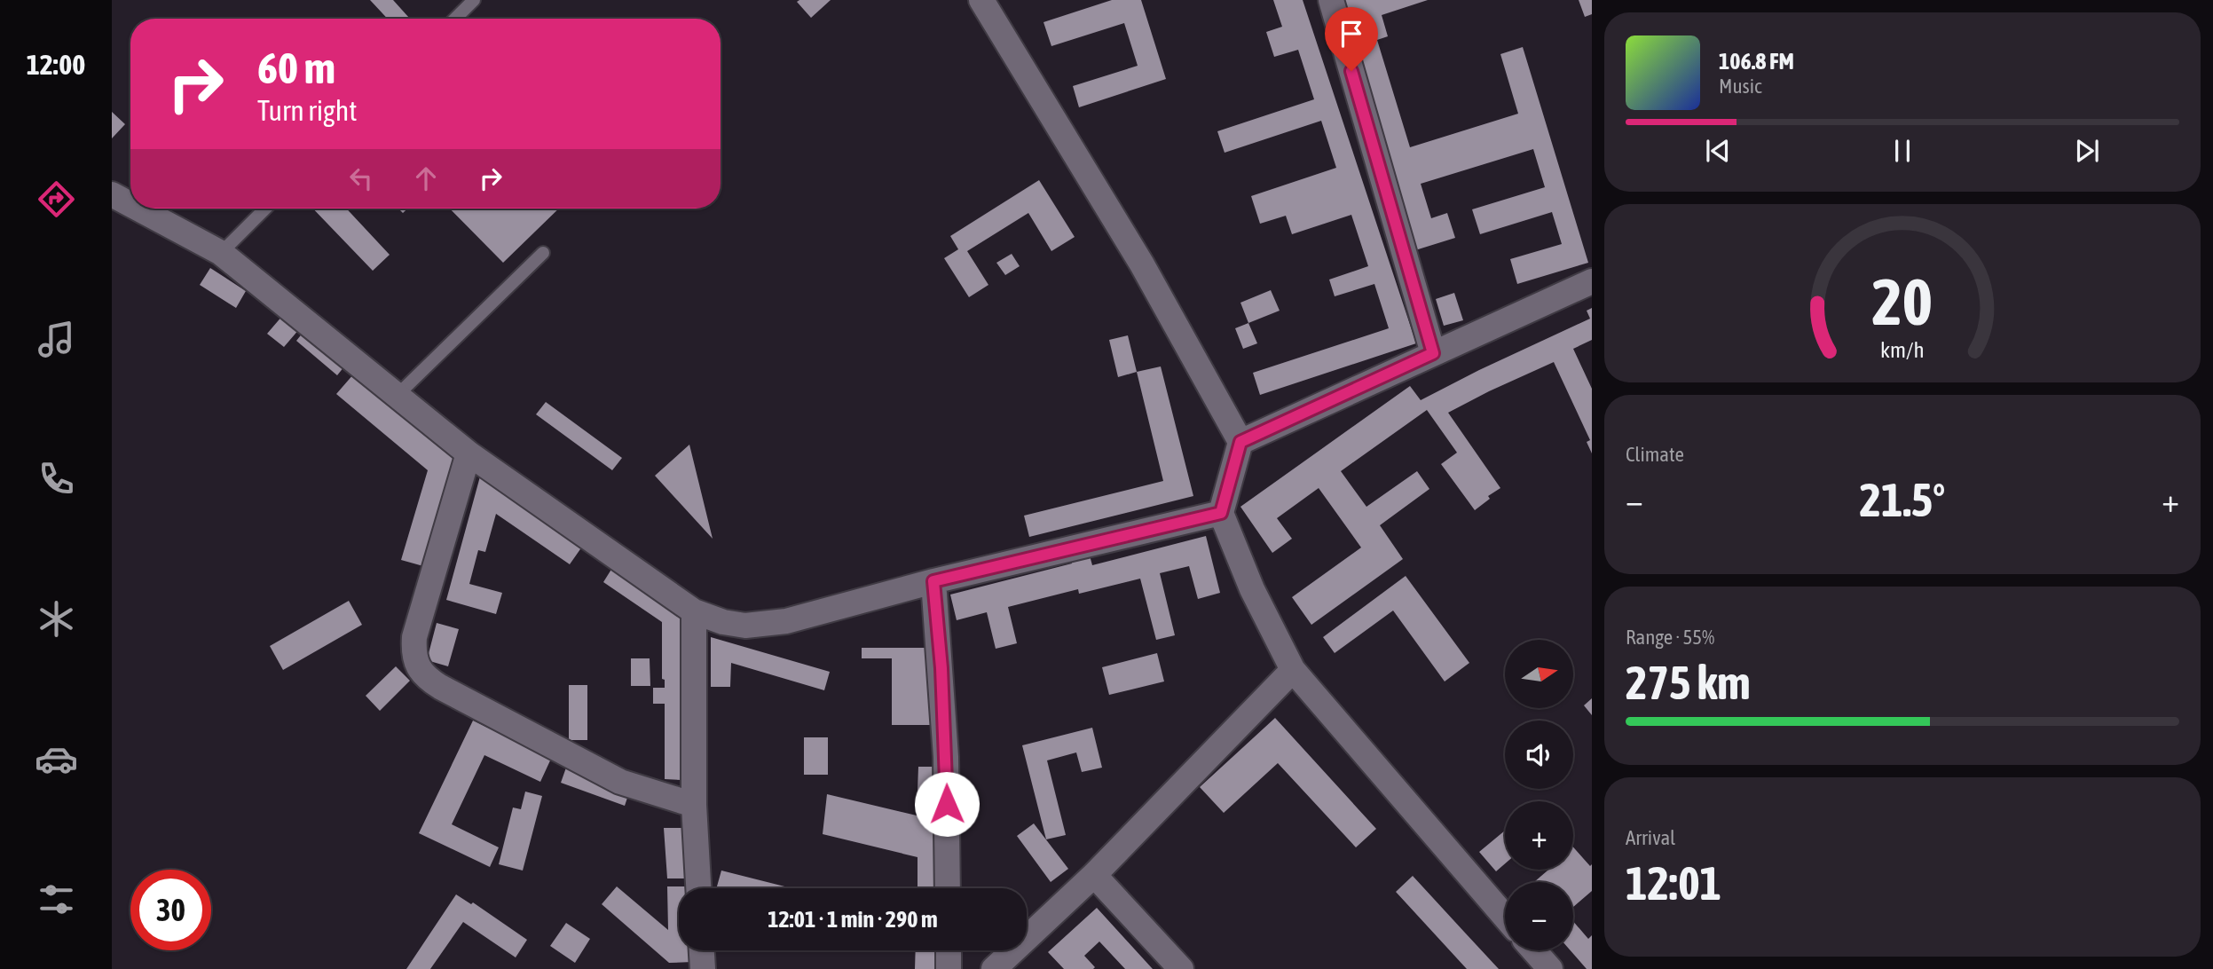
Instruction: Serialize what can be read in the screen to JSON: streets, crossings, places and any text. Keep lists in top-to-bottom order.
{
  "north": "right",
  "page": {
    "tabs": "12:00",
    "turn": ["60 m", "Turn right"],
    "song": ["106.8 FM", "Music"],
    "tile": [
      "Climate",
      ["Range · 55%", "275 km"],
      ["Arrival", "12:01"]
    ],
    "heat": ["−", "21.5°", "+"],
    "map_buttons": ["+", "−"],
    "limit": "30",
    "trip": "12:01 · 1 min · 290 m",
    "gauge": ["20", "km/h"]
  }
}
